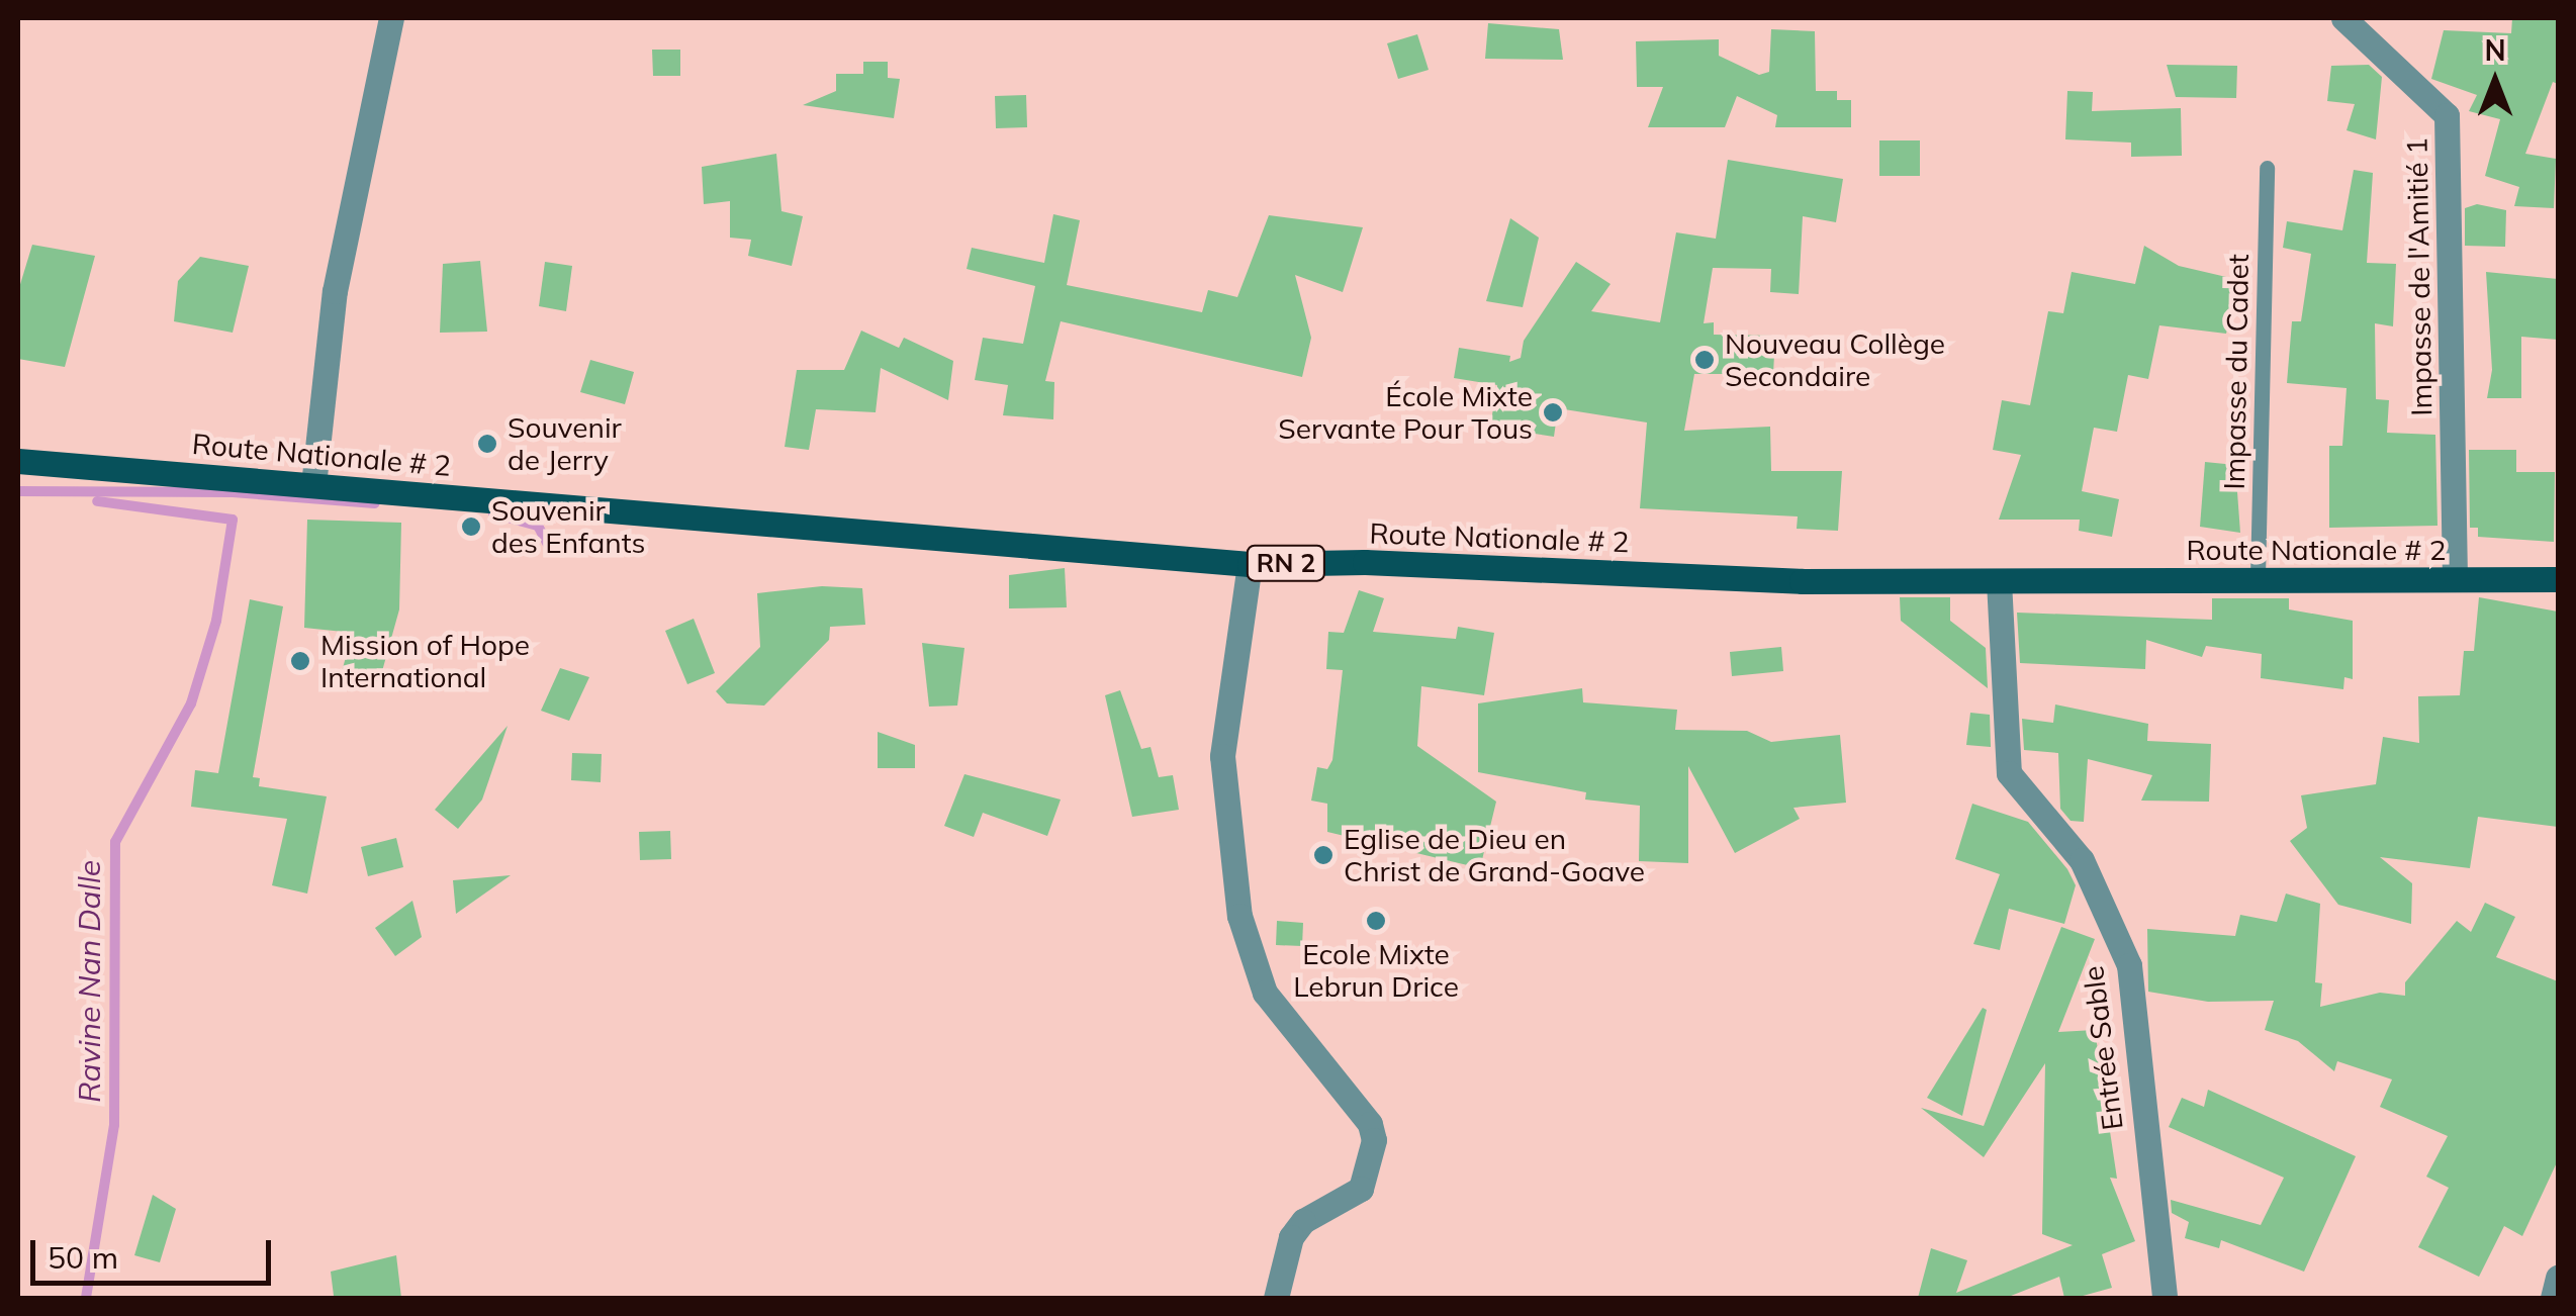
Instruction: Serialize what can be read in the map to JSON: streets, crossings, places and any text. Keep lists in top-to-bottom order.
{
  "streets": {
    "main road": ["Route Nationale # 2", "RN 2"],
    "street": ["Impasse de l'Amitié 1", "Entrée Sable"],
    "lane": ["Impasse du Cadet"]
  },
  "crossings": [
    ["Impasse de l'Amitié 1", "Route Nationale # 2"],
    ["Impasse du Cadet", "Route Nationale # 2"],
    ["Route Nationale # 2", "Entrée Sable"]
  ],
  "water": ["Ravine Nan Dalle"],
  "places": [
    "Nouveau Collège Secondaire",
    "École Mixte Servante Pour Tous",
    "Souvenir de Jerry",
    "Souvenir des Enfants",
    "Mission of Hope International",
    "Eglise de Dieu en Christ de Grand-Goave",
    "Ecole Mixte Lebrun Drice"
  ],
  "scale_bar": "50 m",
  "north": "top"
}
